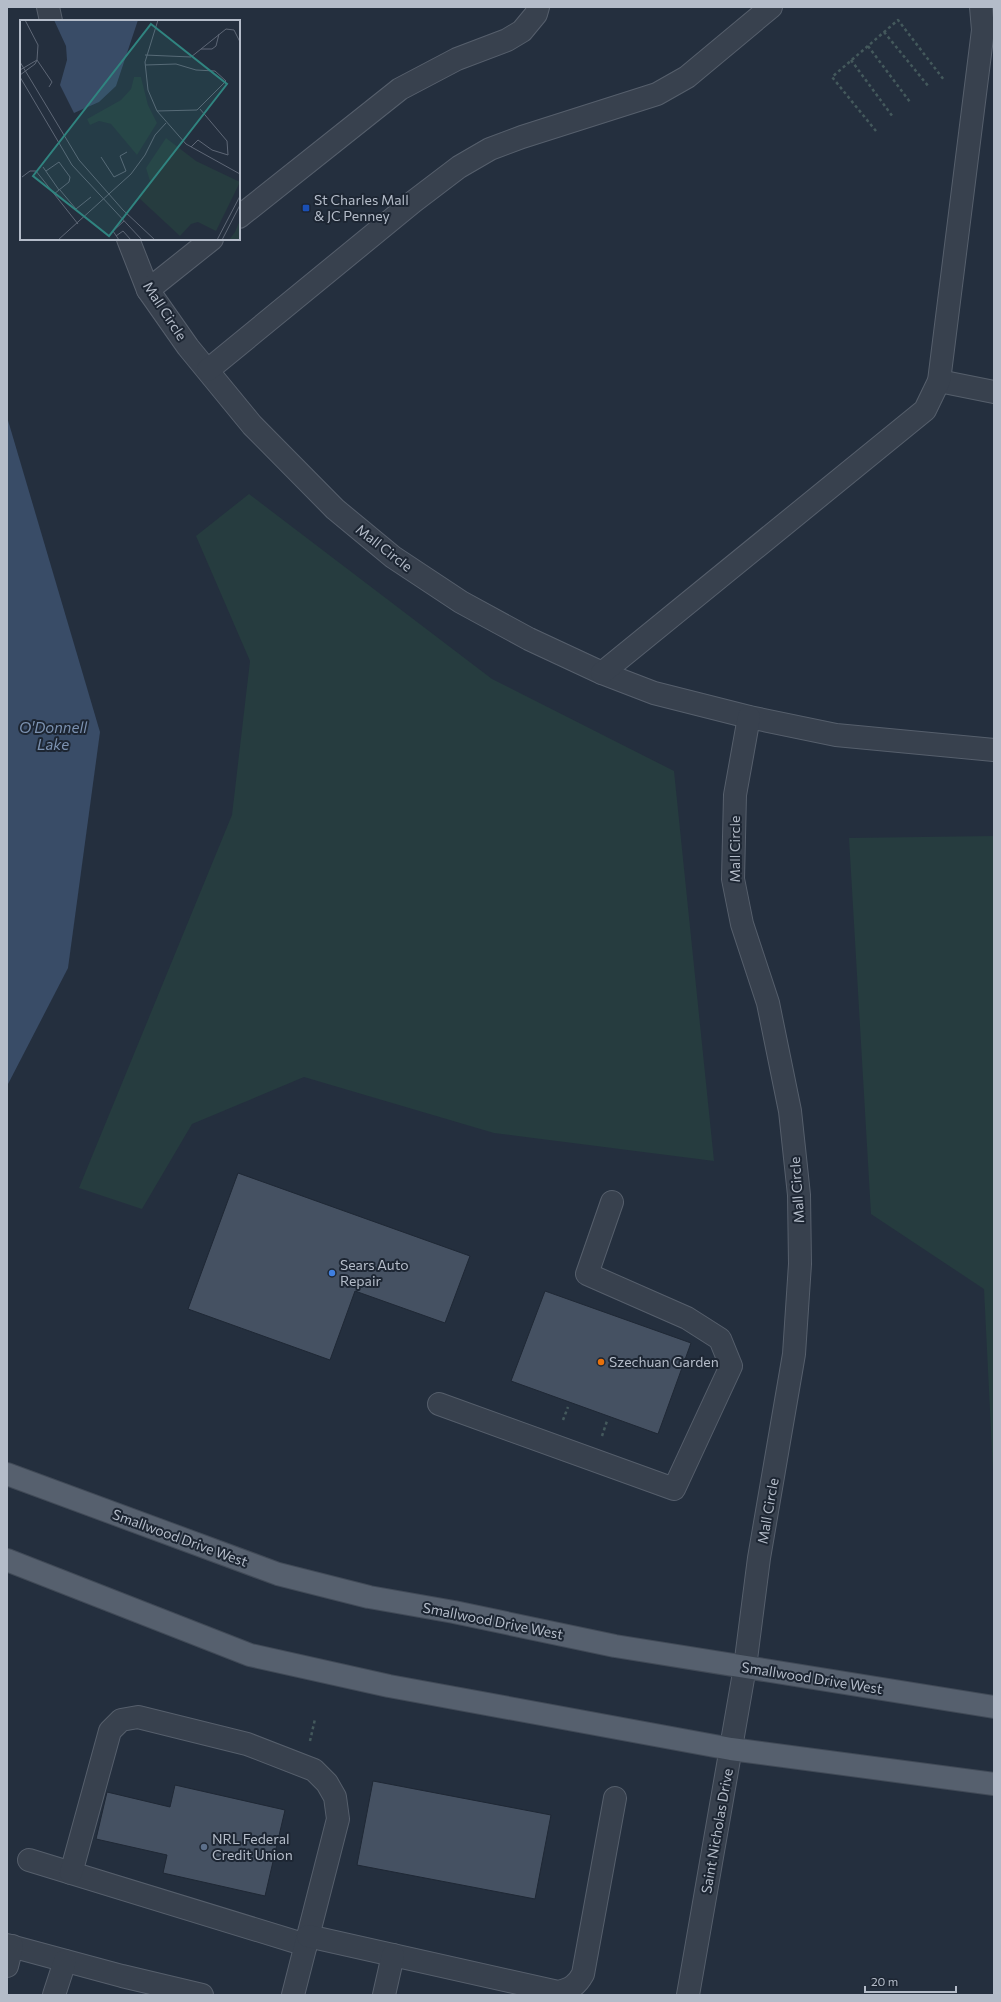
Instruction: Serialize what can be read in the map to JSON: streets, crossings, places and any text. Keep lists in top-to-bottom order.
{
  "streets": {
    "main road": ["Smallwood Drive West"],
    "street": ["Mall Circle", "Saint Nicholas Drive"]
  },
  "crossings": [
    ["Mall Circle", "Smallwood Drive West"],
    ["Mall Circle", "Saint Nicholas Drive"],
    ["Smallwood Drive West", "Saint Nicholas Drive"]
  ],
  "water": ["O'Donnell Lake"],
  "places": {
    "transit": ["St Charles Mall & JC Penney"],
    "other": ["Sears Auto Repair", "Szechuan Garden", "NRL Federal Credit Union"]
  },
  "scale_bar": "20 m"
}
